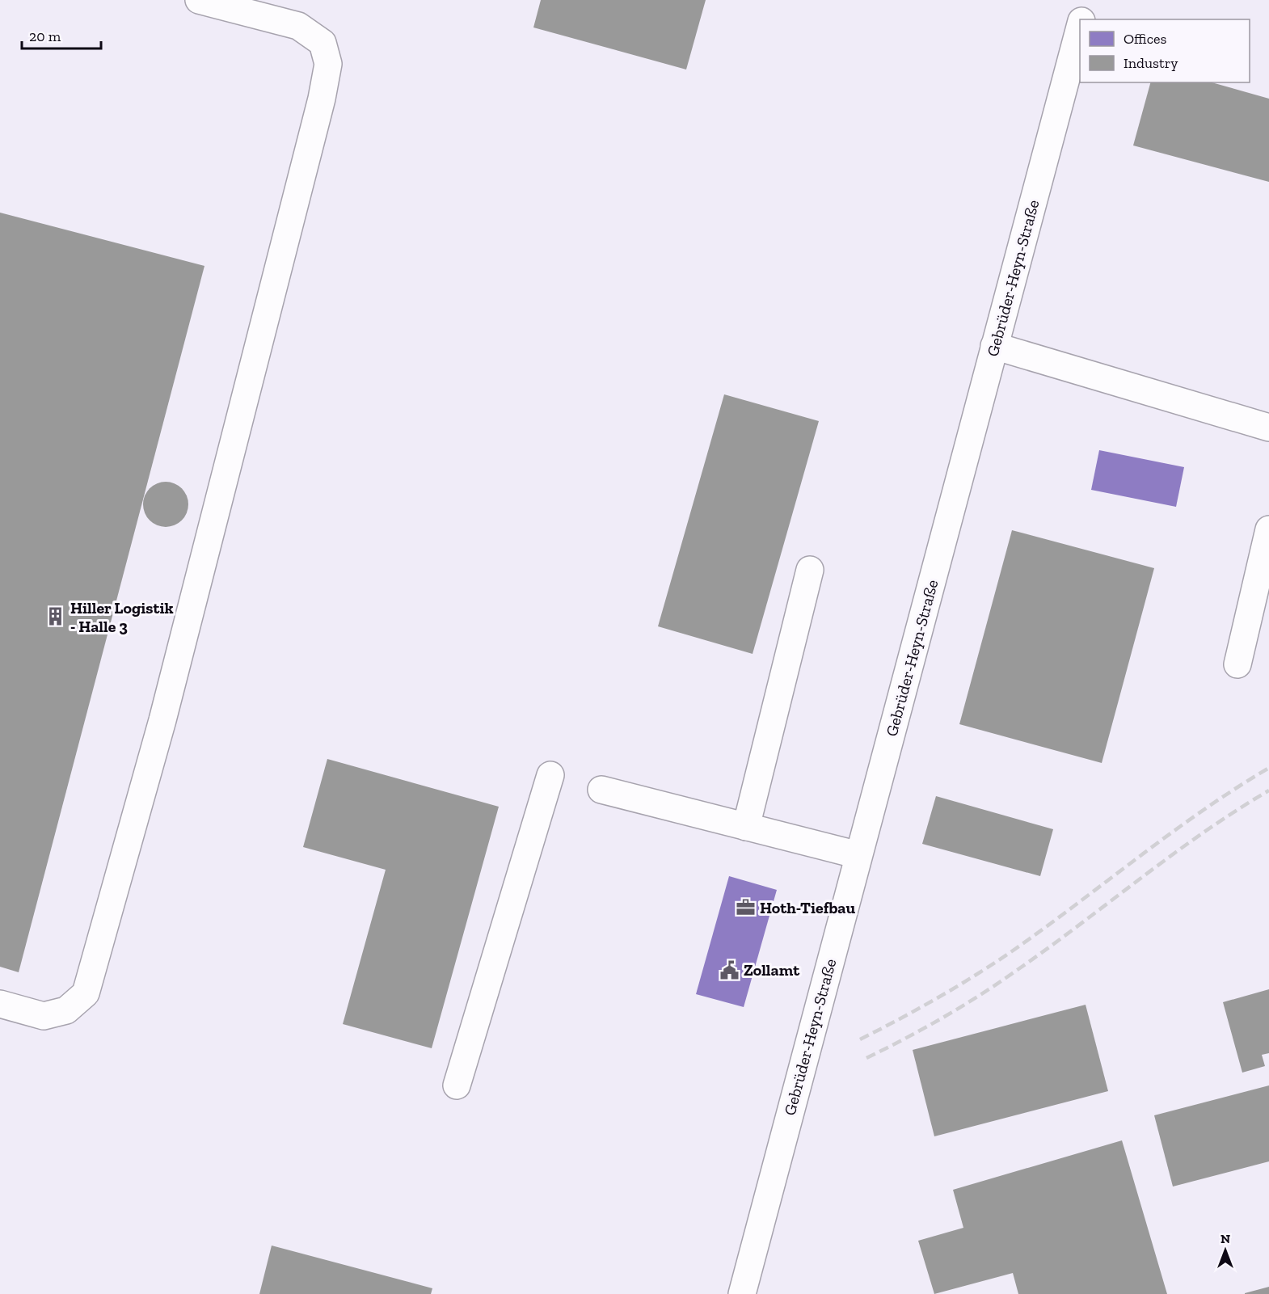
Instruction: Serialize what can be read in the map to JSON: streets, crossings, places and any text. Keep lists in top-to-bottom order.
{
  "streets": {
    "street": ["Gebrüder-Heyn-Straße"]
  },
  "places": {
    "building": ["Hiller Logistik - Halle 3"],
    "office": ["Hoth-Tiefbau"],
    "public building": ["Zollamt"]
  },
  "legend": ["Offices", "Industry"],
  "scale_bar": "20 m",
  "north": "top"
}
